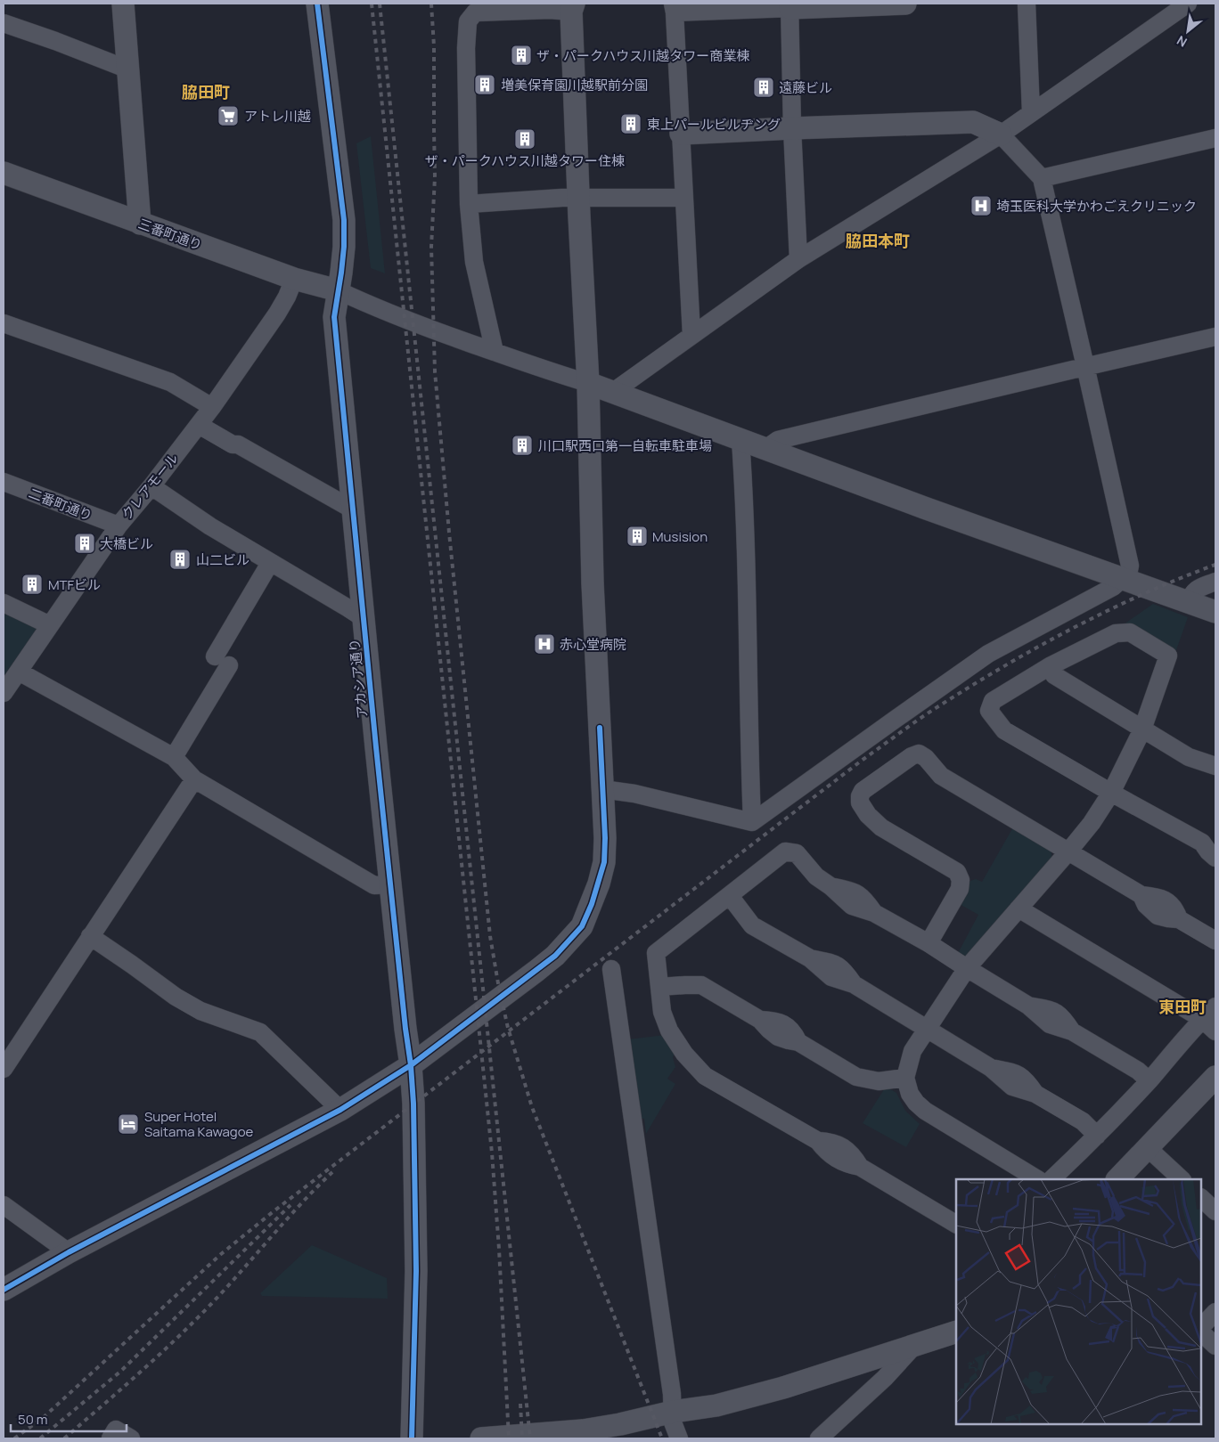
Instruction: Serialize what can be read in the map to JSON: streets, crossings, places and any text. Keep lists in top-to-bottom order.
{
  "streets": {
    "street": [
      "三番町通り",
      "クレアモール",
      "二番町通り",
      "アカシア通り"
    ]
  },
  "crossings": [
    ["三番町通り", "クレアモール"],
    ["三番町通り", "アカシア通り"],
    ["クレアモール", "二番町通り"]
  ],
  "districts": ["脇田町", "脇田本町", "東田町"],
  "places": {
    "building": [
      "ザ・パークハウス川越タワー商業棟",
      "増美保育園川越駅前分園",
      "遠藤ビル",
      "東上パールビルヂング",
      "ザ・パークハウス川越タワー住棟",
      "川口駅西口第一自転車駐車場",
      "Musision",
      "大橋ビル",
      "山二ビル",
      "MTFビル"
    ],
    "supermarket": ["アトレ川越"],
    "hospital": ["埼玉医科大学かわごえクリニック", "赤心堂病院"],
    "hotel": ["Super Hotel Saitama Kawagoe"]
  },
  "scale_bar": "50 m",
  "north": "bottom left"
}
